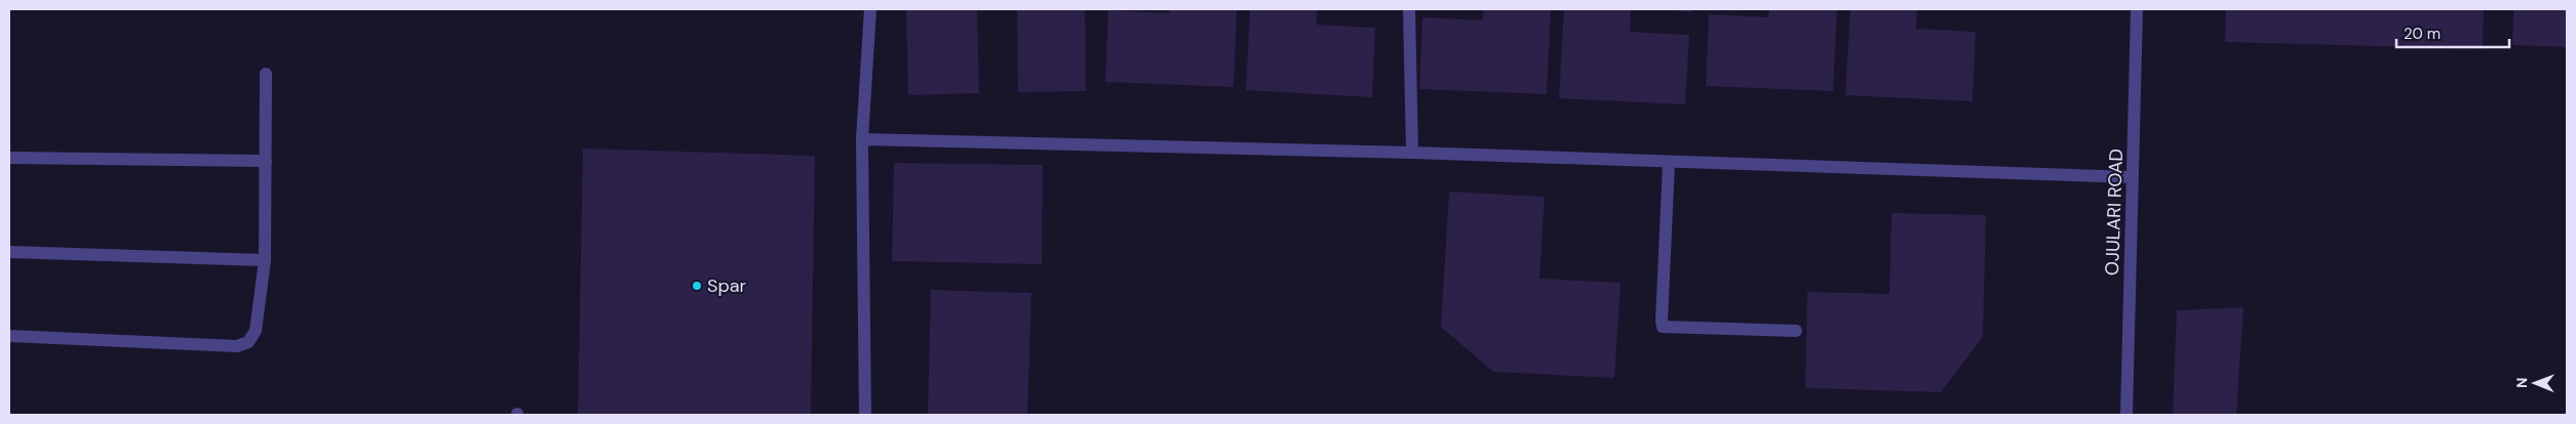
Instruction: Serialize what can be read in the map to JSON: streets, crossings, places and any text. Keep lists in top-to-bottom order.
{
  "streets": {
    "street": ["OJULARI ROAD"]
  },
  "places": ["Spar"],
  "scale_bar": "20 m",
  "north": "left"
}
